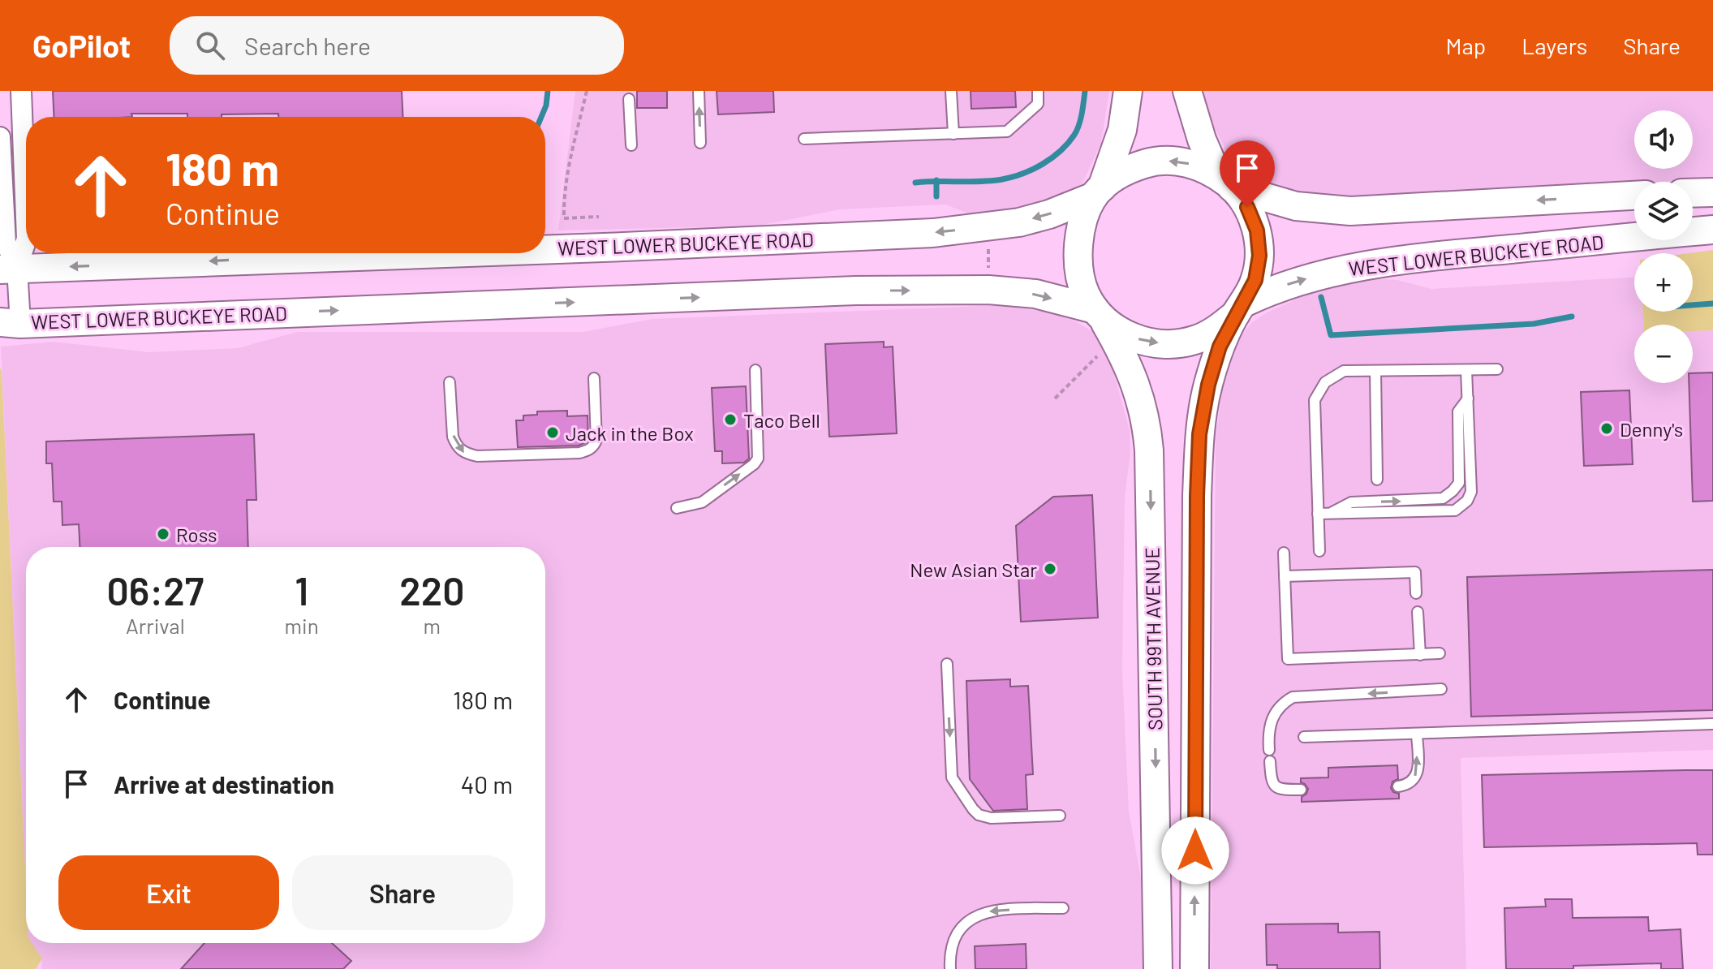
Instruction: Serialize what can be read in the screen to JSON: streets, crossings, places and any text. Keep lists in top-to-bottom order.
{
  "streets": {
    "main road": ["WEST LOWER BUCKEYE ROAD", "SOUTH 99TH AVENUE"]
  },
  "crossings": [
    ["WEST LOWER BUCKEYE ROAD", "SOUTH 99TH AVENUE"]
  ],
  "places": [
    "Taco Bell",
    "Denny's",
    "Jack in the Box",
    "Ross",
    "New Asian Star"
  ],
  "page": {
    "header": "GoPilot",
    "search": "Search here",
    "nav": ["Map", "Layers", "Share"],
    "map_buttons": ["+", "−"],
    "turn": ["180 m", "Continue"],
    "eta": [
      "06:27",
      "Arrival",
      "1",
      "min",
      "220",
      "m"
    ],
    "list": [
      {
        "name": "Continue",
        "value": "180 m"
      },
      {
        "name": "Arrive at destination",
        "value": "40 m"
      }
    ],
    "buttons": ["Exit", "Share"]
  }
}
